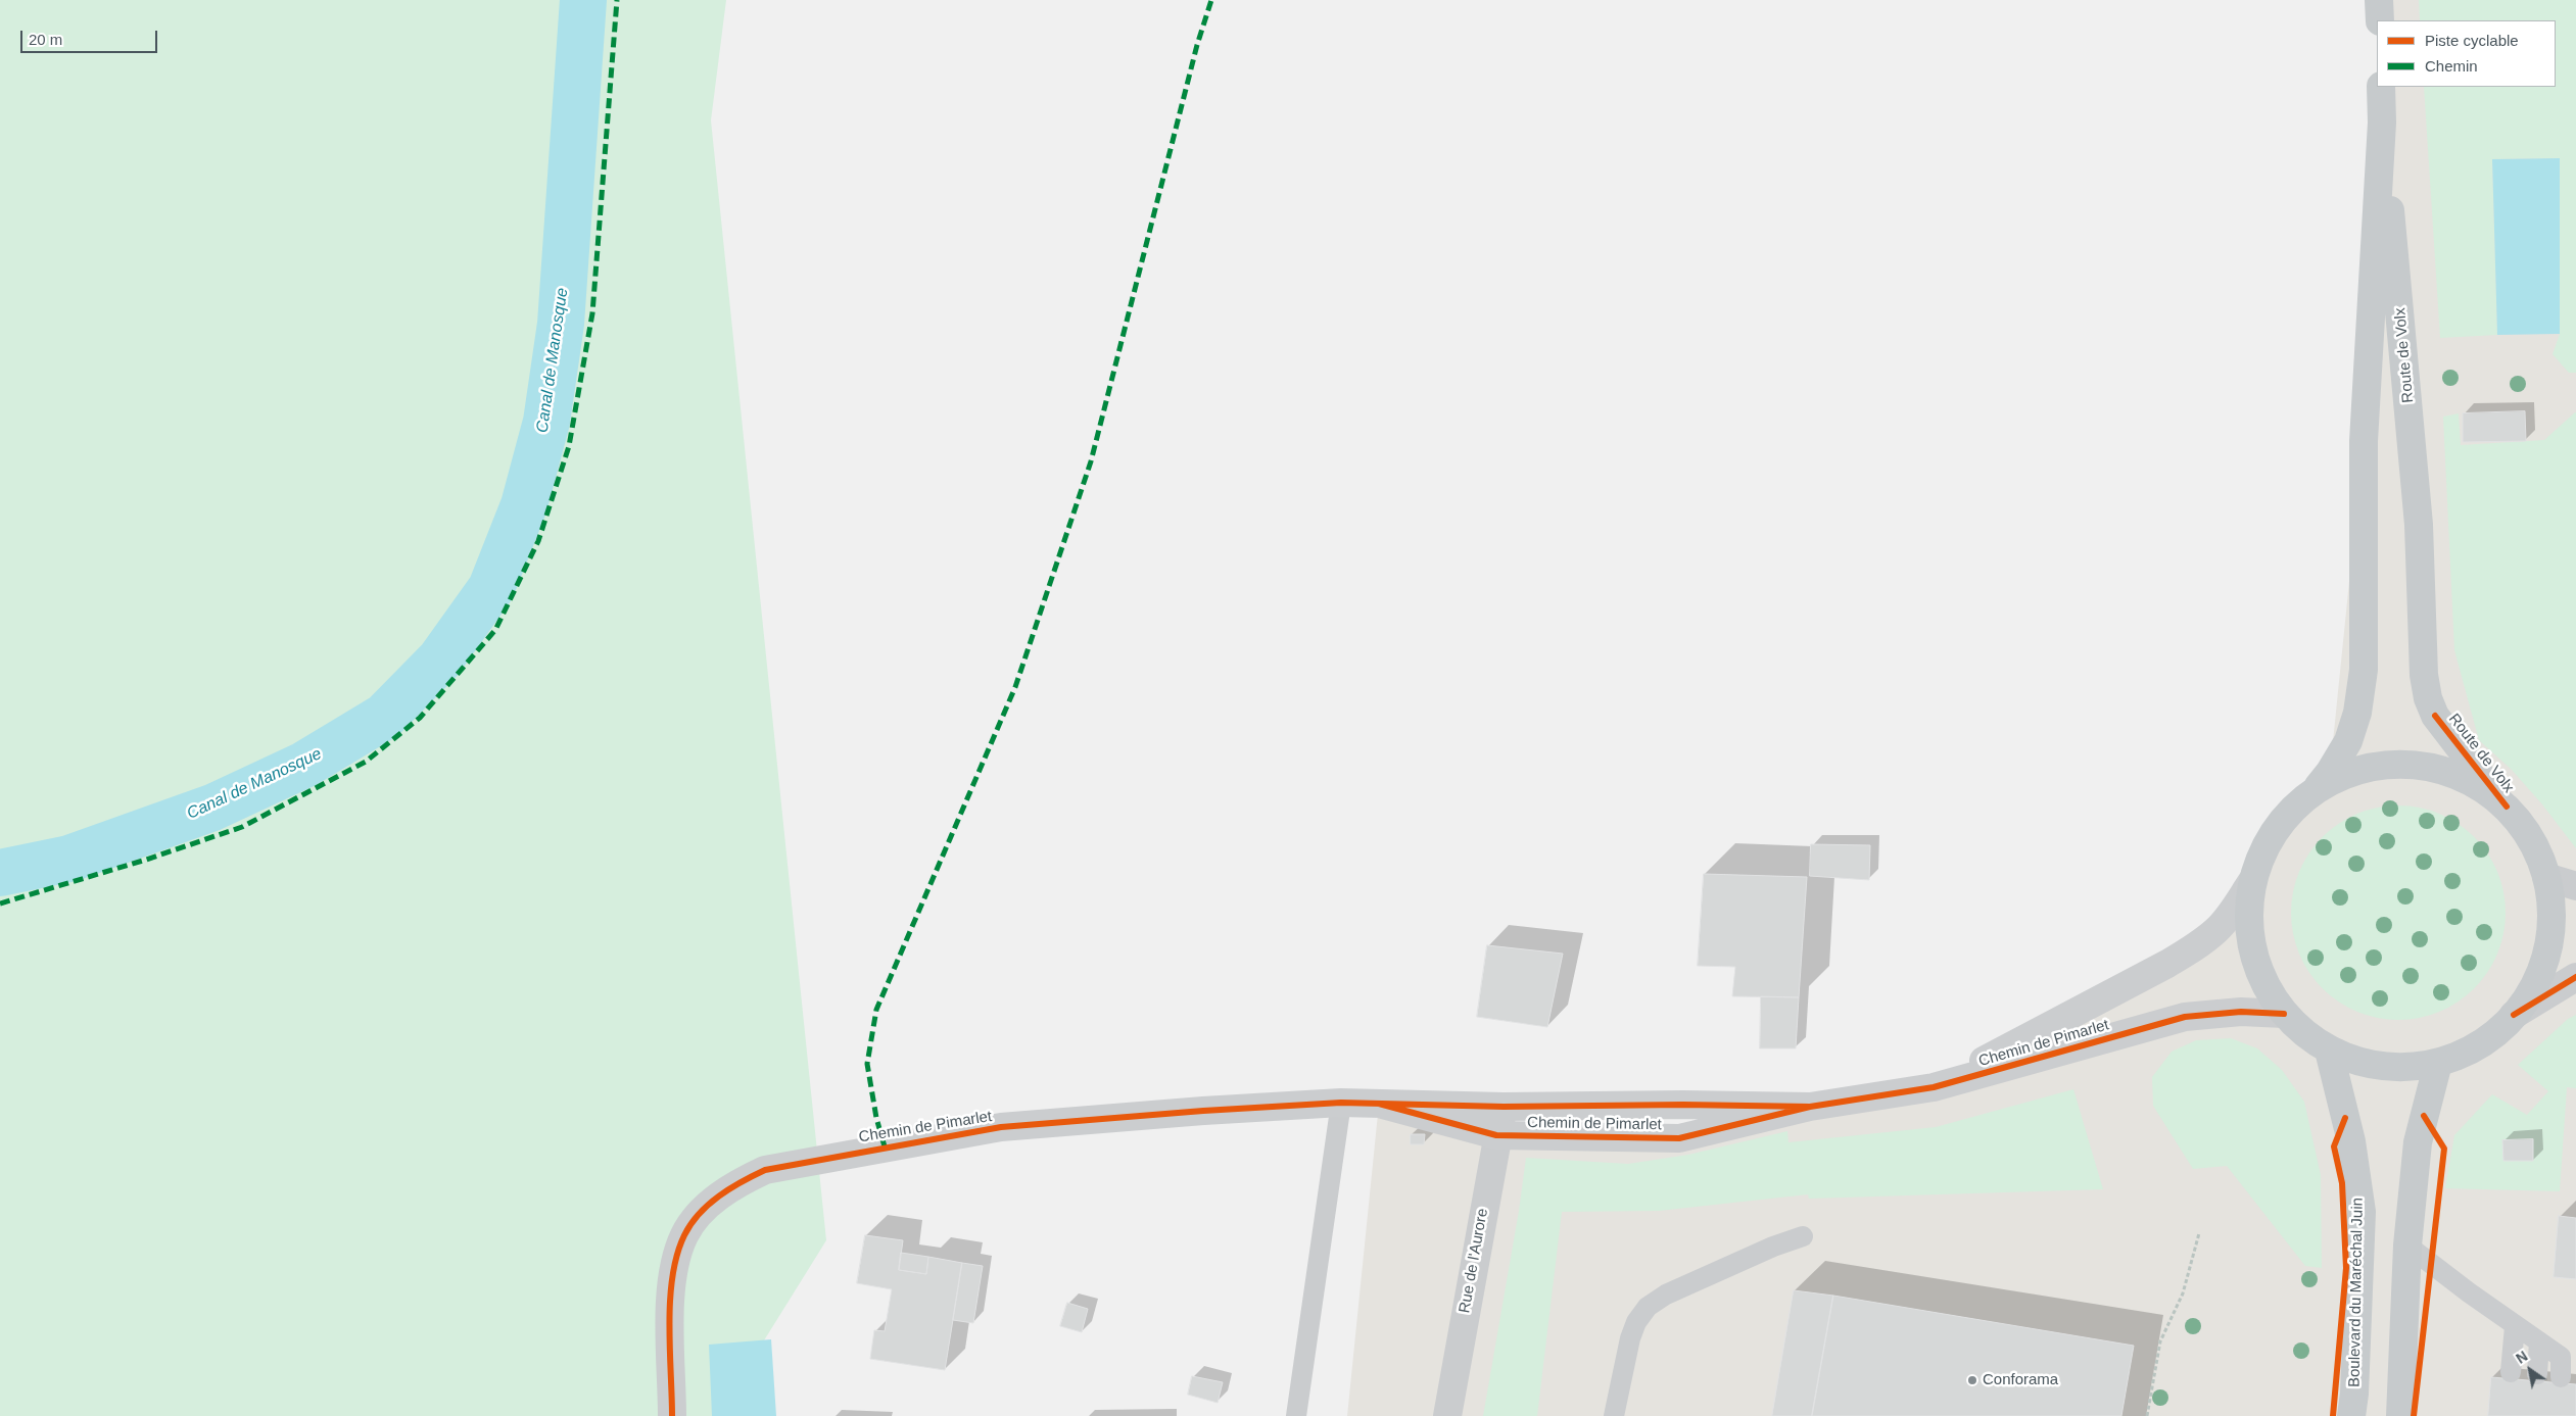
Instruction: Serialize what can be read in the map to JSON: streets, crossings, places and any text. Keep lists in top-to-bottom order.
{
  "streets": {
    "main road": ["Route de Volx", "Boulevard du Maréchal Juin"],
    "street": ["Chemin de Pimarlet", "Rue de l'Aurore"]
  },
  "crossings": [
    ["Route de Volx", "Chemin de Pimarlet"],
    ["Route de Volx", "Boulevard du Maréchal Juin"],
    ["Chemin de Pimarlet", "Rue de l'Aurore"]
  ],
  "water": ["Canal de Manosque"],
  "places": ["Conforama"],
  "legend": ["Piste cyclable", "Chemin"],
  "scale_bar": "20 m",
  "north": "top left"
}
